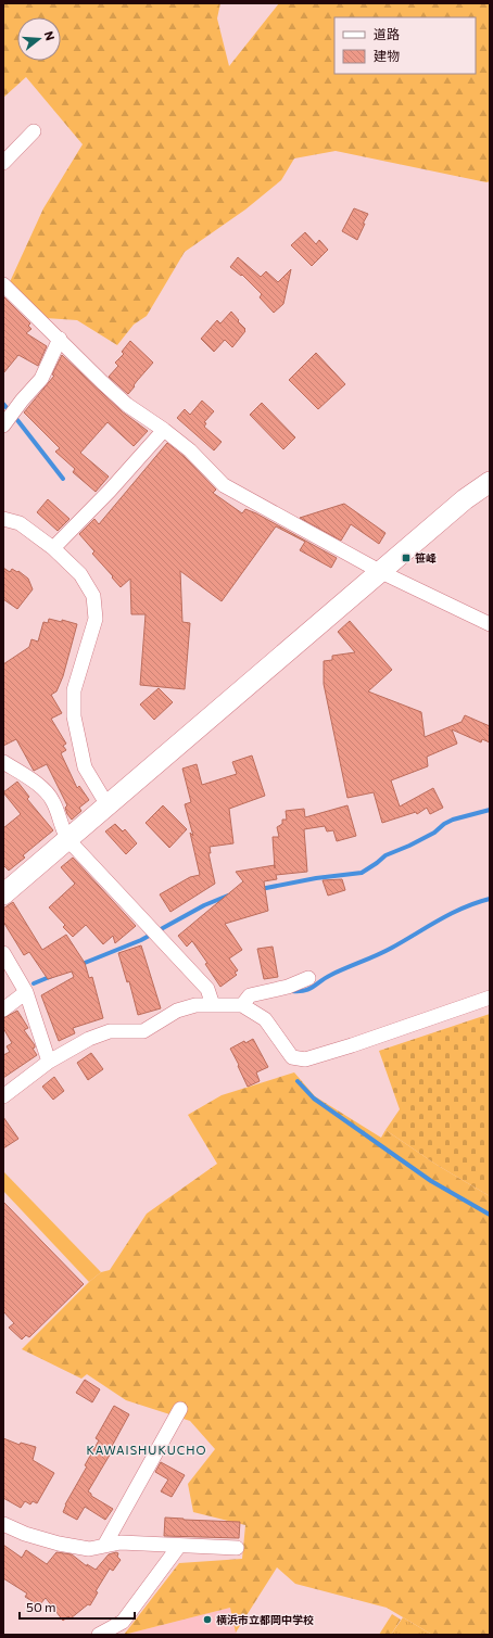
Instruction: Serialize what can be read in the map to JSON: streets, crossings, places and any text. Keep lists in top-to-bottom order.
{
  "districts": ["KAWAISHUKUCHO"],
  "places": {
    "transit": ["笹峰"],
    "other": ["横浜市立都岡中学校"]
  },
  "legend": ["道路", "建物"],
  "scale_bar": "50 m",
  "north": "right"
}
